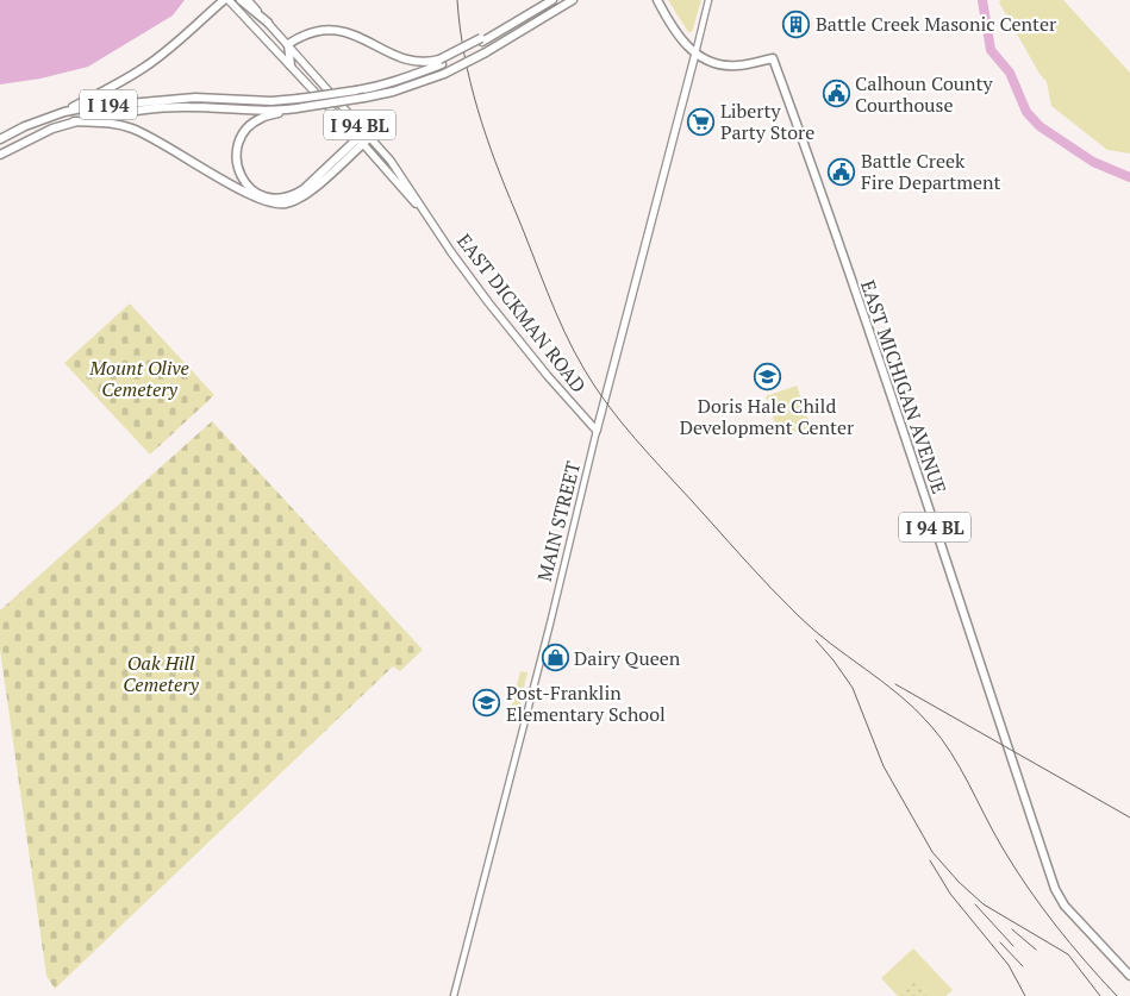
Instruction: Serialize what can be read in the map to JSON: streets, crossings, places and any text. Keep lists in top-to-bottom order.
{
  "streets": {
    "highway": ["I 194", "I 94 BL", "EAST MICHIGAN AVENUE"],
    "main road": ["EAST DICKMAN ROAD", "MAIN STREET"]
  },
  "crossings": [
    ["EAST DICKMAN ROAD", "MAIN STREET"],
    ["EAST MICHIGAN AVENUE", "MAIN STREET"]
  ],
  "parks": ["Mount Olive Cemetery", "Oak Hill Cemetery"],
  "places": {
    "building": ["Battle Creek Masonic Center"],
    "public building": ["Calhoun County Courthouse", "Battle Creek Fire Department"],
    "supermarket": ["Liberty Party Store"],
    "school or university": ["Doris Hale Child Development Center", "Post-Franklin Elementary School"],
    "shop": ["Dairy Queen"]
  }
}
